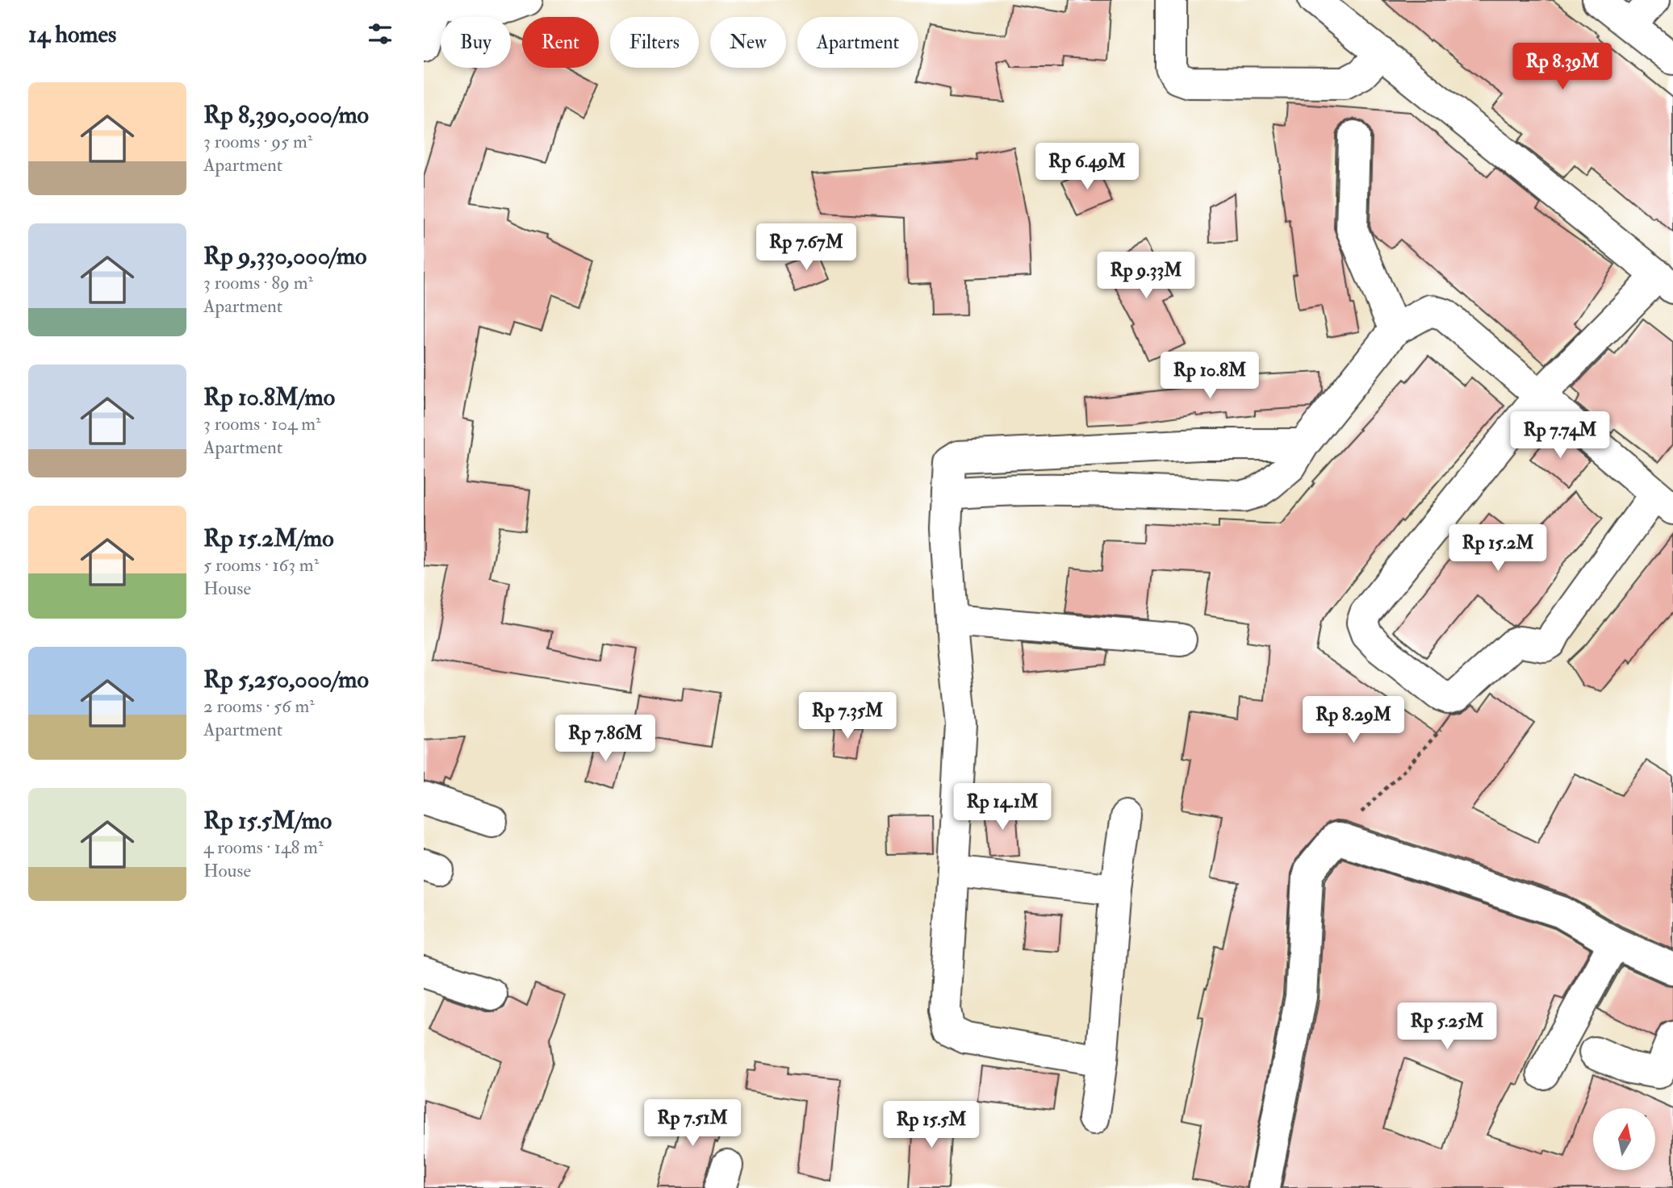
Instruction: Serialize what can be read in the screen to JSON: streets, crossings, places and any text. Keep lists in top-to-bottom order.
{
  "north": "top",
  "page": {
    "heading": "14 homes",
    "chip": [
      "Buy",
      "Rent",
      "Filters",
      "New",
      "Apartment"
    ],
    "price": [
      "Rp 8.39M",
      "Rp 6.49M",
      "Rp 7.67M",
      "Rp 9.33M",
      "Rp 10.8M",
      "Rp 7.74M",
      "Rp 15.2M",
      "Rp 7.35M",
      "Rp 8.29M",
      "Rp 7.86M",
      "Rp 14.1M",
      "Rp 5.25M",
      "Rp 7.51M",
      "Rp 15.5M"
    ],
    "list": [
      {
        "name": "Rp 8,390,000/mo",
        "note": "3 rooms · 95 m² · Apartment"
      },
      {
        "name": "Rp 9,330,000/mo",
        "note": "3 rooms · 89 m² · Apartment"
      },
      {
        "name": "Rp 10.8M/mo",
        "note": "3 rooms · 104 m² · Apartment"
      },
      {
        "name": "Rp 15.2M/mo",
        "note": "5 rooms · 163 m² · House"
      },
      {
        "name": "Rp 5,250,000/mo",
        "note": "2 rooms · 56 m² · Apartment"
      },
      {
        "name": "Rp 15.5M/mo",
        "note": "4 rooms · 148 m² · House"
      }
    ]
  }
}
